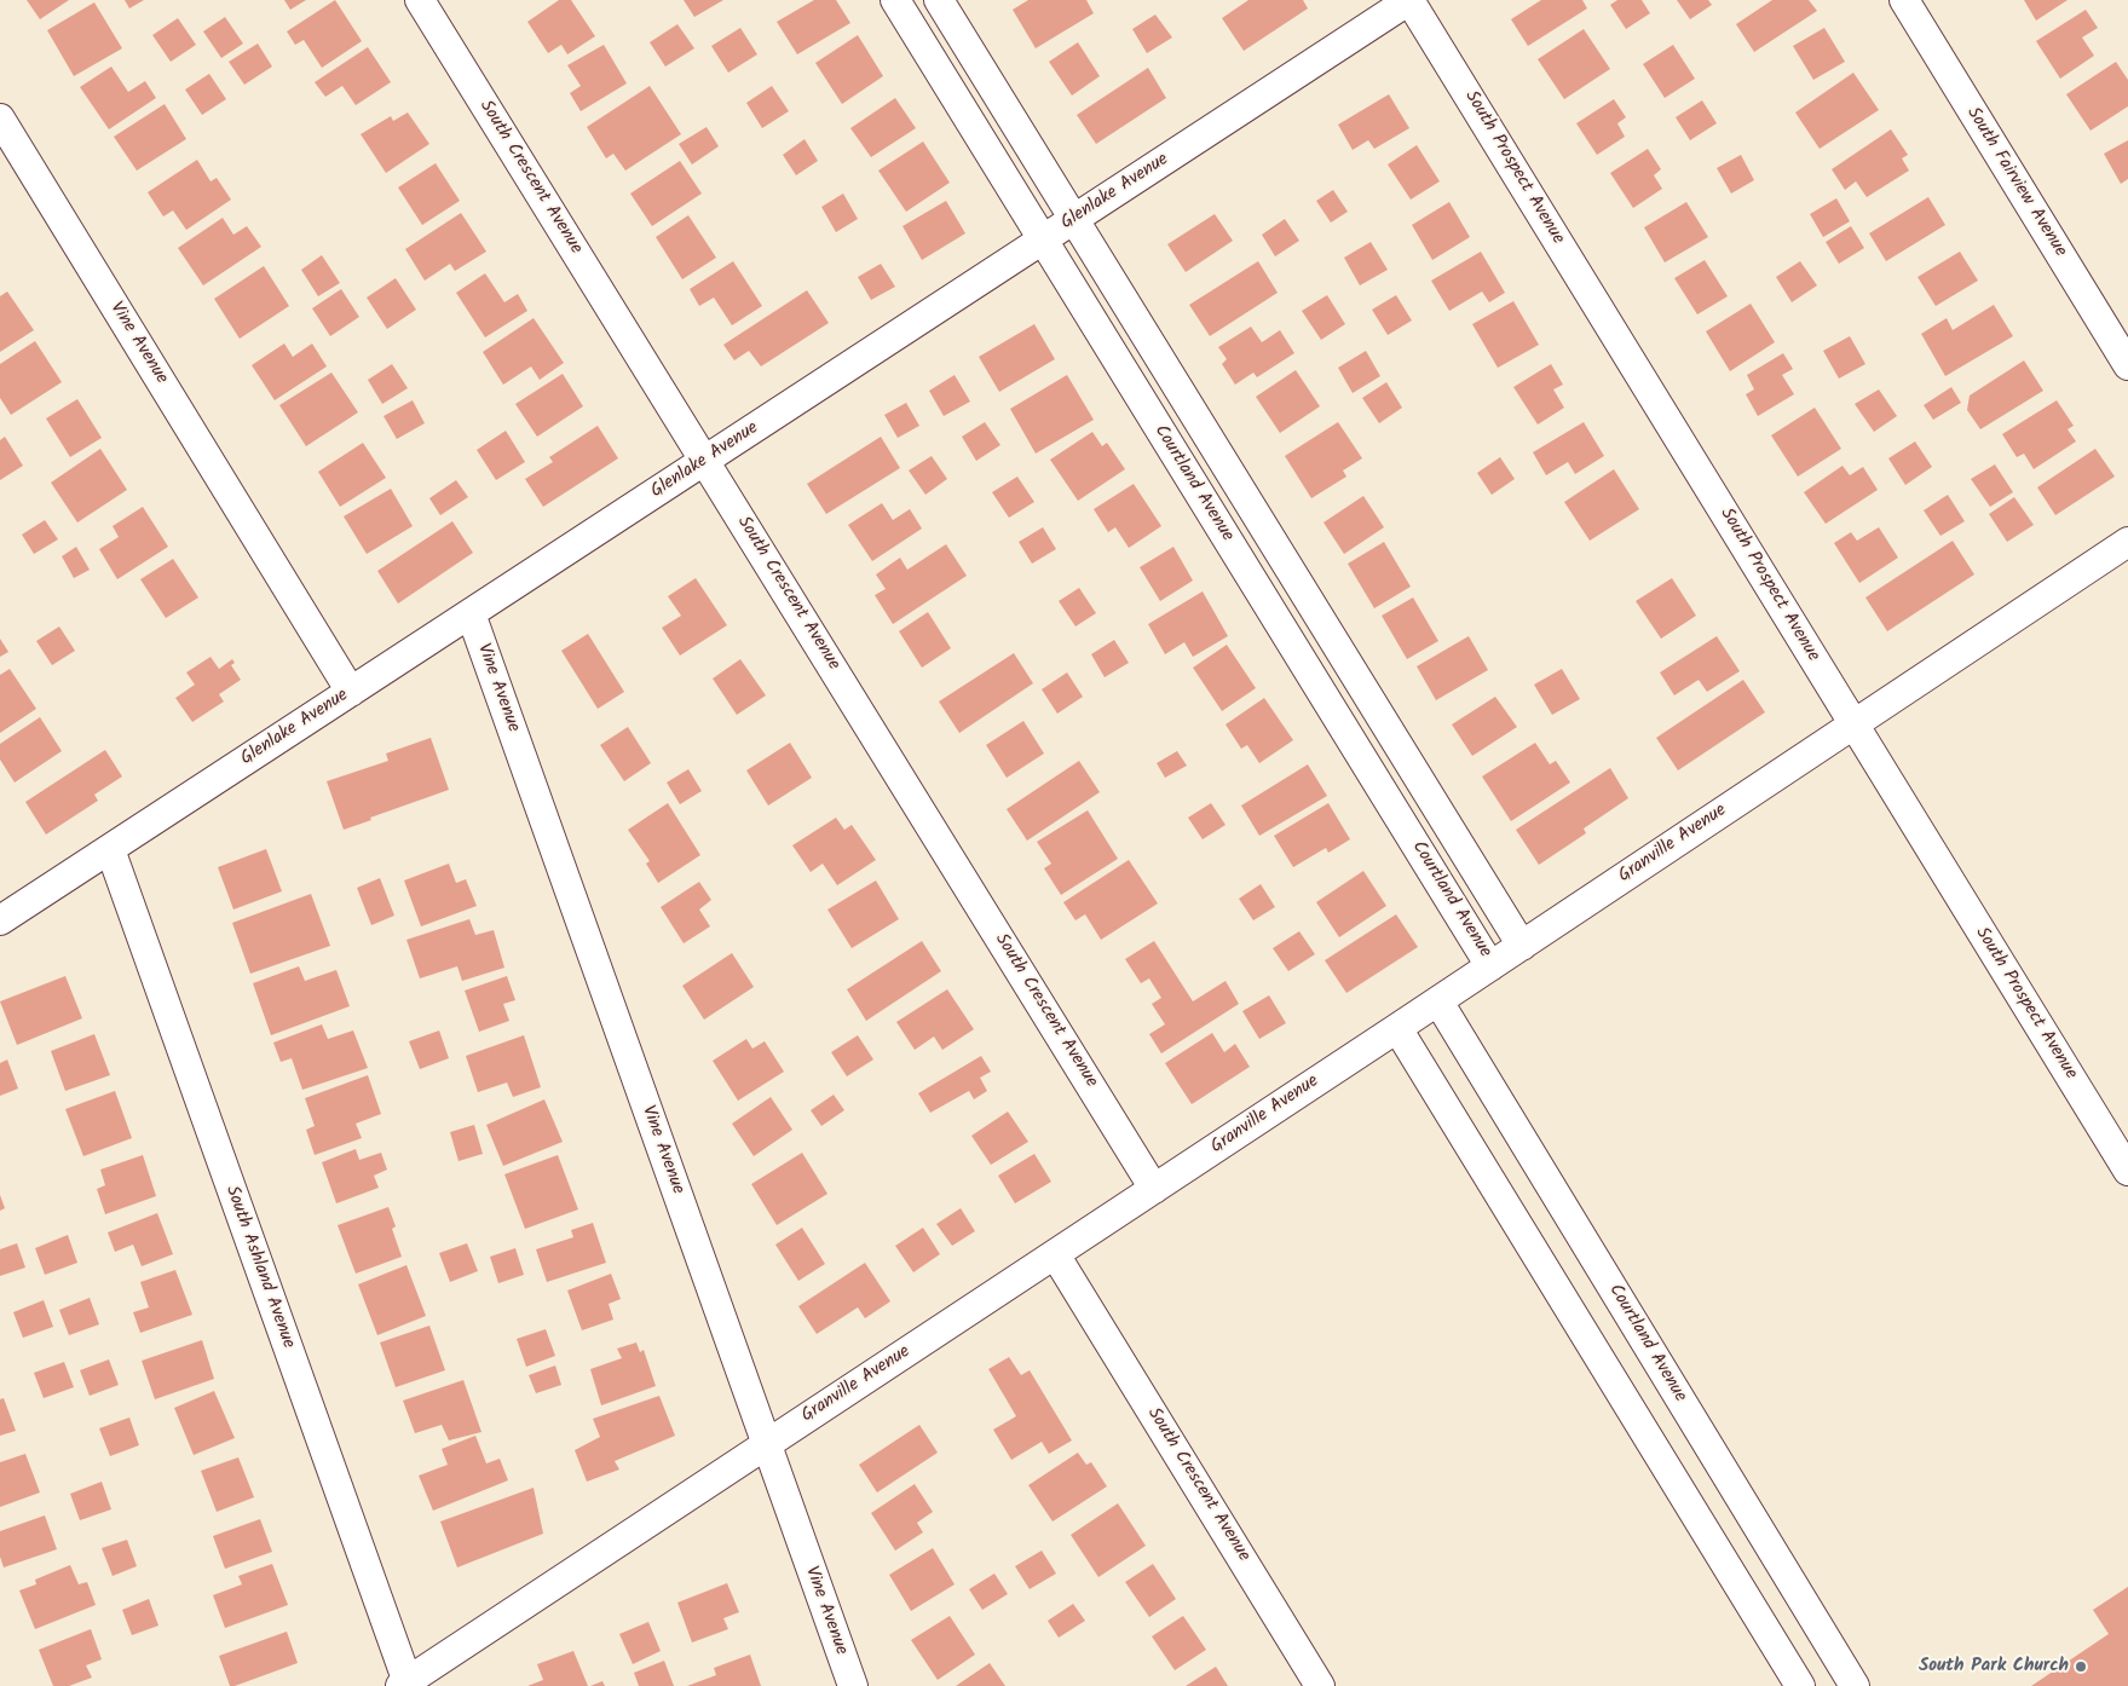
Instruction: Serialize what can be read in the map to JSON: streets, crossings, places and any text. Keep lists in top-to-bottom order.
{
  "streets": {
    "street": [
      "South Prospect Avenue",
      "South Crescent Avenue",
      "South Fairview Avenue",
      "Glenlake Avenue",
      "Vine Avenue",
      "Courtland Avenue",
      "Granville Avenue",
      "South Ashland Avenue"
    ]
  },
  "crossings": [
    ["South Prospect Avenue", "Glenlake Avenue"],
    ["South Prospect Avenue", "Granville Avenue"],
    ["South Crescent Avenue", "Glenlake Avenue"],
    ["South Crescent Avenue", "Granville Avenue"],
    ["Glenlake Avenue", "Vine Avenue"],
    ["Glenlake Avenue", "Courtland Avenue"],
    ["Glenlake Avenue", "South Ashland Avenue"],
    ["Vine Avenue", "Granville Avenue"],
    ["Courtland Avenue", "Granville Avenue"],
    ["Granville Avenue", "South Ashland Avenue"]
  ],
  "places": ["South Park Church"]
}
